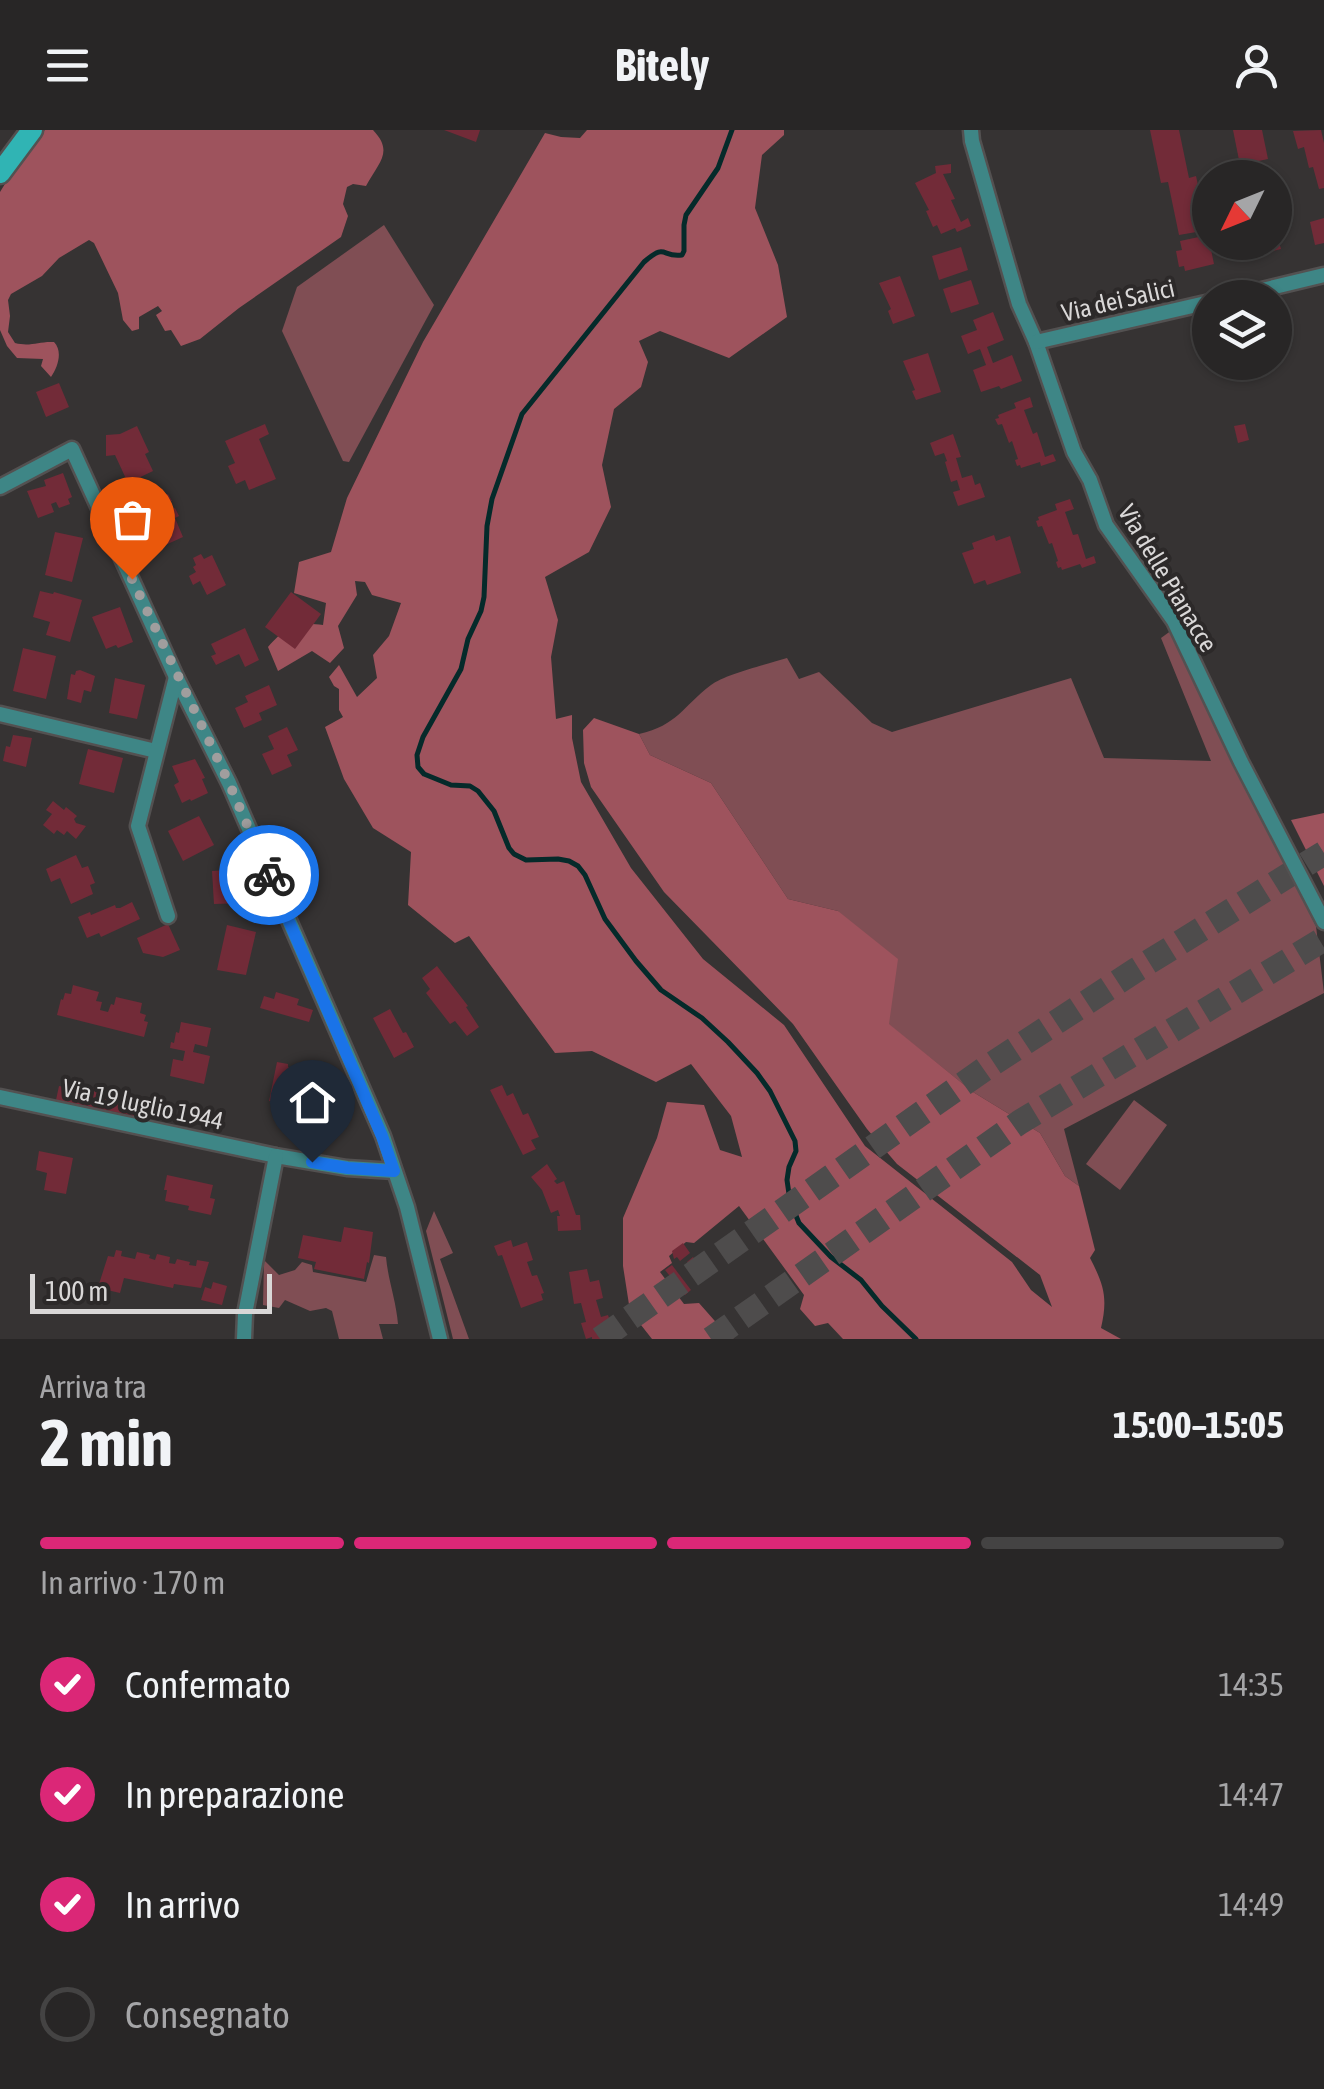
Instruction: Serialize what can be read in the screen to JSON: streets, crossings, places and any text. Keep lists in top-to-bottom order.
{
  "streets": {
    "street": ["Via dei Salici", "Via delle Pianacce", "Via 19 luglio 1944"]
  },
  "crossings": [
    ["Via dei Salici", "Via delle Pianacce"]
  ],
  "scale_bar": "100 m",
  "north": "bottom left",
  "page": {
    "header": "Bitely",
    "scale": "100 m",
    "heading": ["2 min", "Arriva tra", "15:00–15:05"],
    "bar": "In arrivo · 170 m",
    "list": [
      ["Confermato", "14:35"],
      ["In preparazione", "14:47"],
      ["In arrivo", "14:49"],
      "Consegnato"
    ]
  }
}
